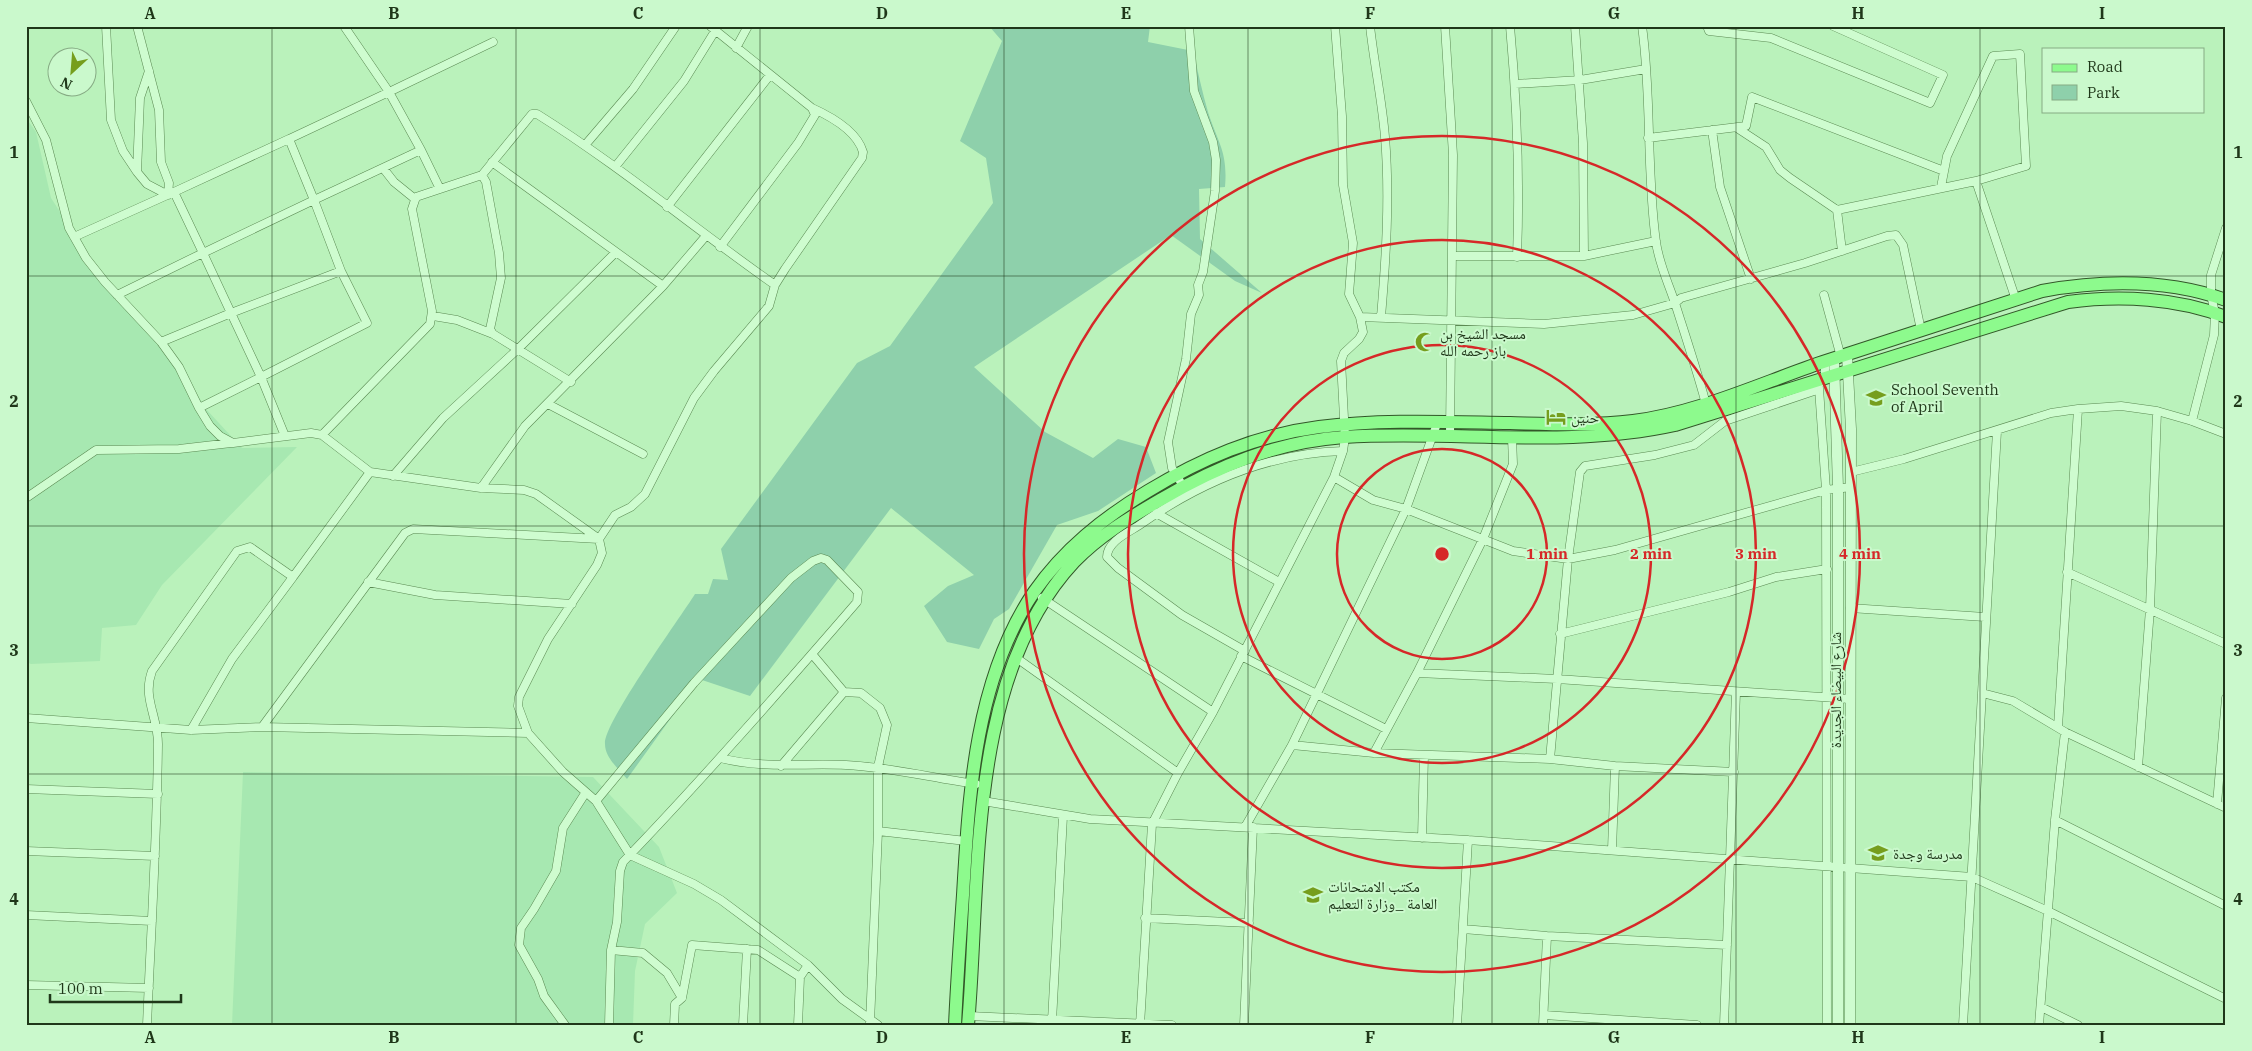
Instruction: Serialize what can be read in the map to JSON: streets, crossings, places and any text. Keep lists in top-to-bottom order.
{
  "streets": {
    "street": ["شارع البيضاء الجديدة"]
  },
  "places": {
    "mosque": ["مسجد الشيخ بن باز رحمه الله"],
    "school or university": ["School Seventh of April", "مدرسة وجدة", "مكتب الامتحانات العامة _وزارة التعليم"],
    "hotel": ["حنين"]
  },
  "legend": ["Road", "Park"],
  "scale_bar": "100 m",
  "north": "bottom left",
  "grid": {
    "columns": [
      "A",
      "B",
      "C",
      "D",
      "E",
      "F",
      "G",
      "H",
      "I"
    ],
    "rows": [
      "1",
      "2",
      "3",
      "4"
    ]
  },
  "rings": [
    "1 min",
    "2 min",
    "3 min",
    "4 min"
  ]
}
